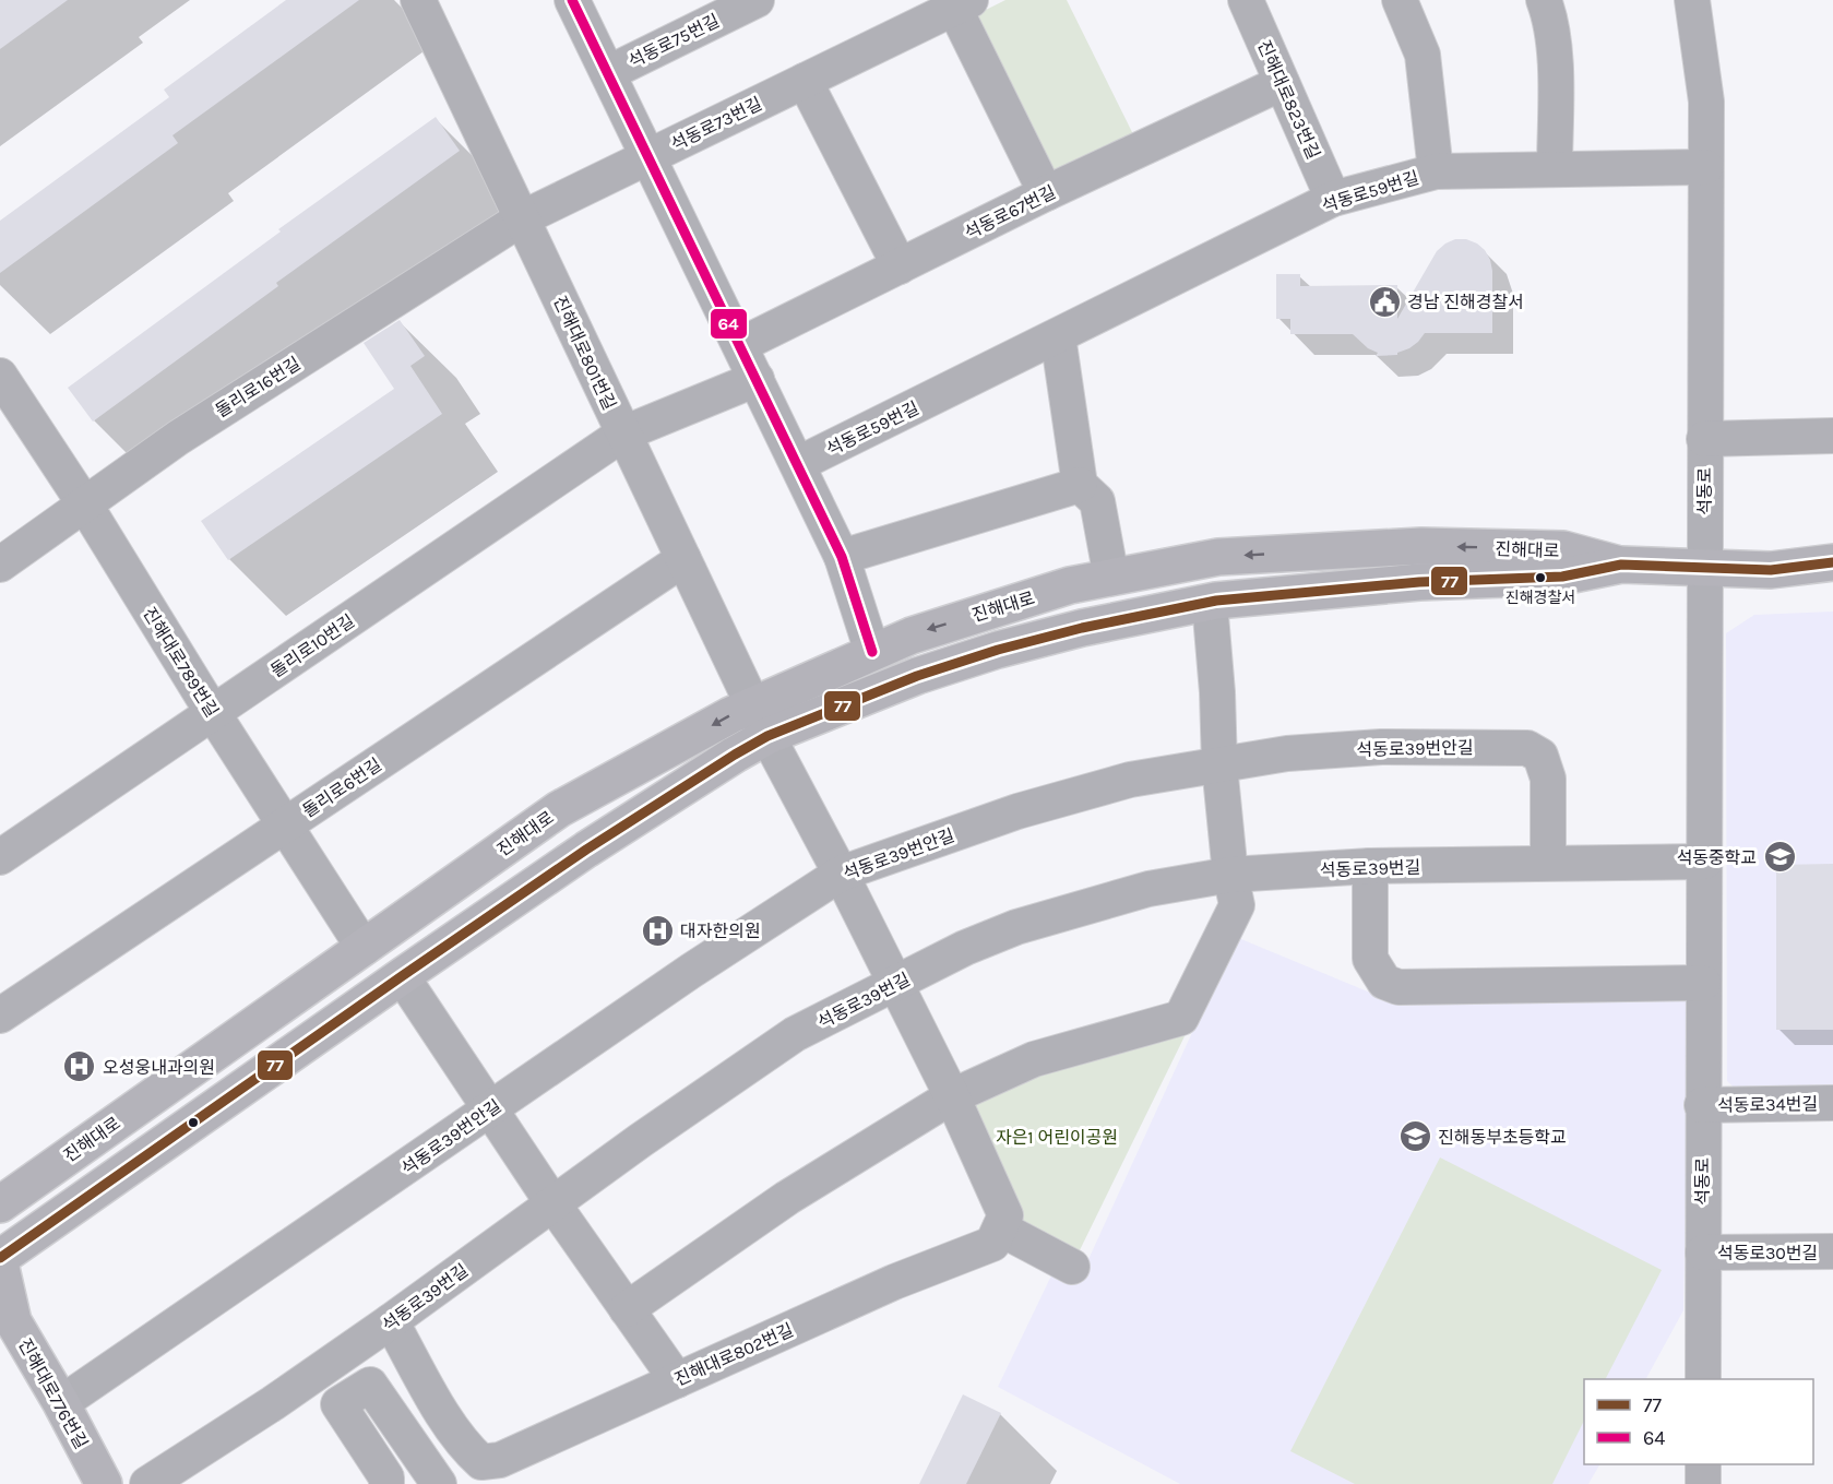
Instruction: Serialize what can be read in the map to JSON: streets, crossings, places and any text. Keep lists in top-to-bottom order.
{
  "streets": {
    "main road": ["진해대로", "진해대로776번길"],
    "street": [
      "석동로75번길",
      "진해대로823번길",
      "석동로73번길",
      "석동로59번길",
      "석동로67번길",
      "진해대로801번길",
      "돌리로16번길",
      "석동로",
      "돌리로10번길",
      "진해대로789번길",
      "석동로39번안길",
      "돌리로6번길",
      "석동로39번길",
      "석동로34번길",
      "석동로30번길",
      "진해대로802번길"
    ]
  },
  "crossings": [
    ["진해대로823번길", "석동로59번길"],
    ["진해대로823번길", "석동로67번길"],
    ["석동로73번길", "석동로67번길"],
    ["석동로73번길", "진해대로801번길"],
    ["석동로73번길", "돌리로16번길"],
    ["석동로59번길", "석동로"],
    ["진해대로801번길", "돌리로16번길"],
    ["진해대로801번길", "진해대로"],
    ["진해대로801번길", "돌리로10번길"],
    ["진해대로801번길", "돌리로6번길"],
    ["돌리로16번길", "진해대로789번길"],
    ["석동로", "석동로39번길"],
    ["석동로", "석동로34번길"],
    ["석동로", "석동로30번길"],
    ["진해대로", "진해대로789번길"],
    ["진해대로", "진해대로776번길"],
    ["돌리로10번길", "진해대로789번길"],
    ["진해대로789번길", "돌리로6번길"],
    ["석동로39번안길", "석동로39번길"],
    ["석동로39번안길", "진해대로776번길"],
    ["석동로39번길", "진해대로802번길"]
  ],
  "parks": ["자은1 어린이공원"],
  "places": {
    "public building": ["경남 진해경찰서"],
    "other": ["진해경찰서"],
    "school or university": ["석동중학교", "진해동부초등학교"],
    "hospital": ["대자한의원", "오성웅내과의원"]
  },
  "lines": ["transit line 64", "transit line 77"],
  "legend": ["77", "64"]
}
